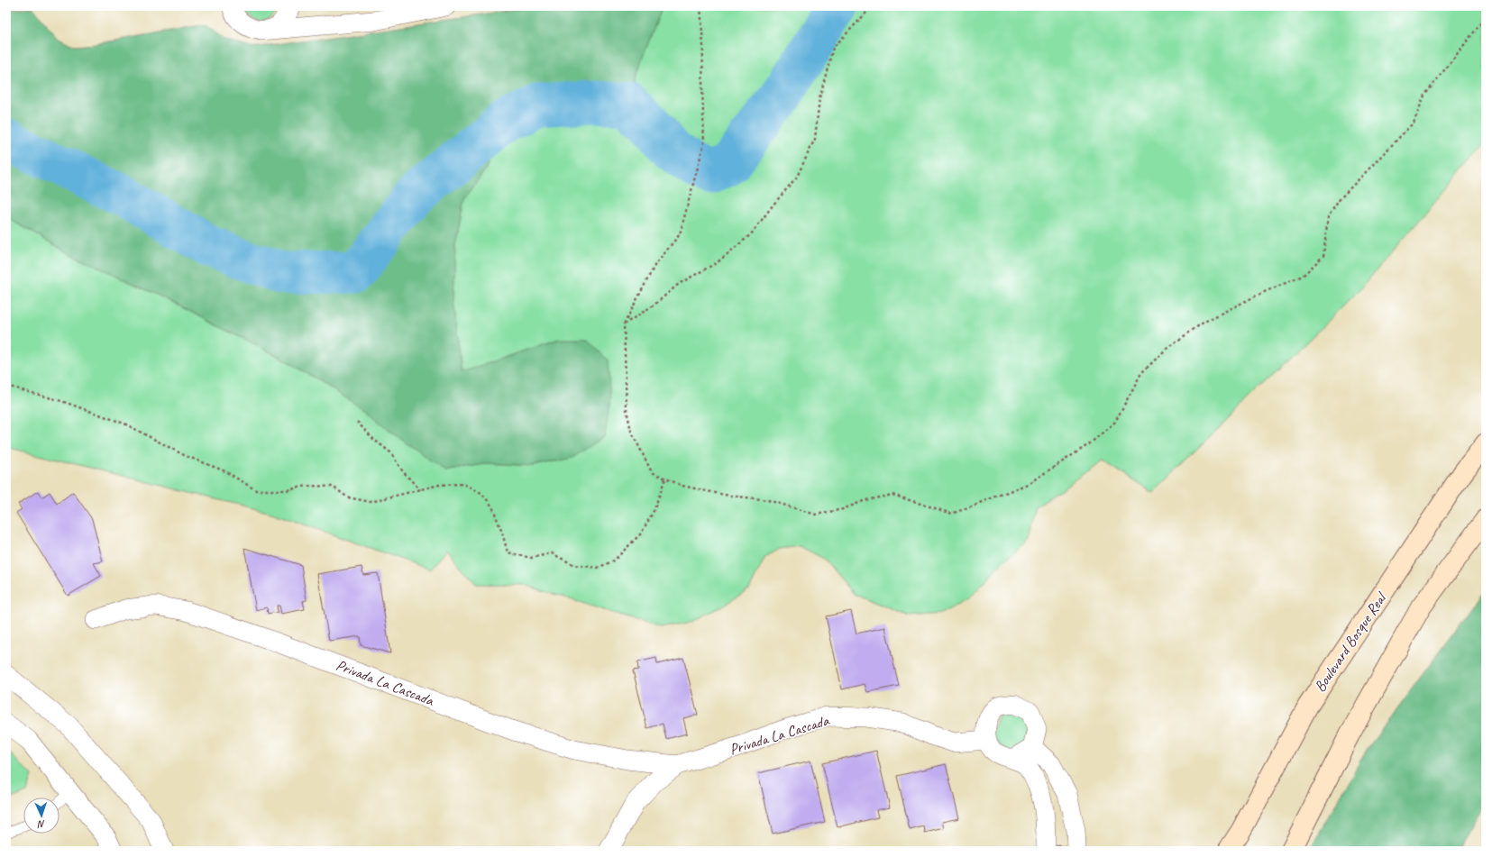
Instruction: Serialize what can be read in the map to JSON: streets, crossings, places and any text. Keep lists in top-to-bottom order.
{
  "streets": {
    "main road": ["Boulevard Bosque Real"],
    "street": ["Privada La Cascada"]
  },
  "north": "bottom"
}
